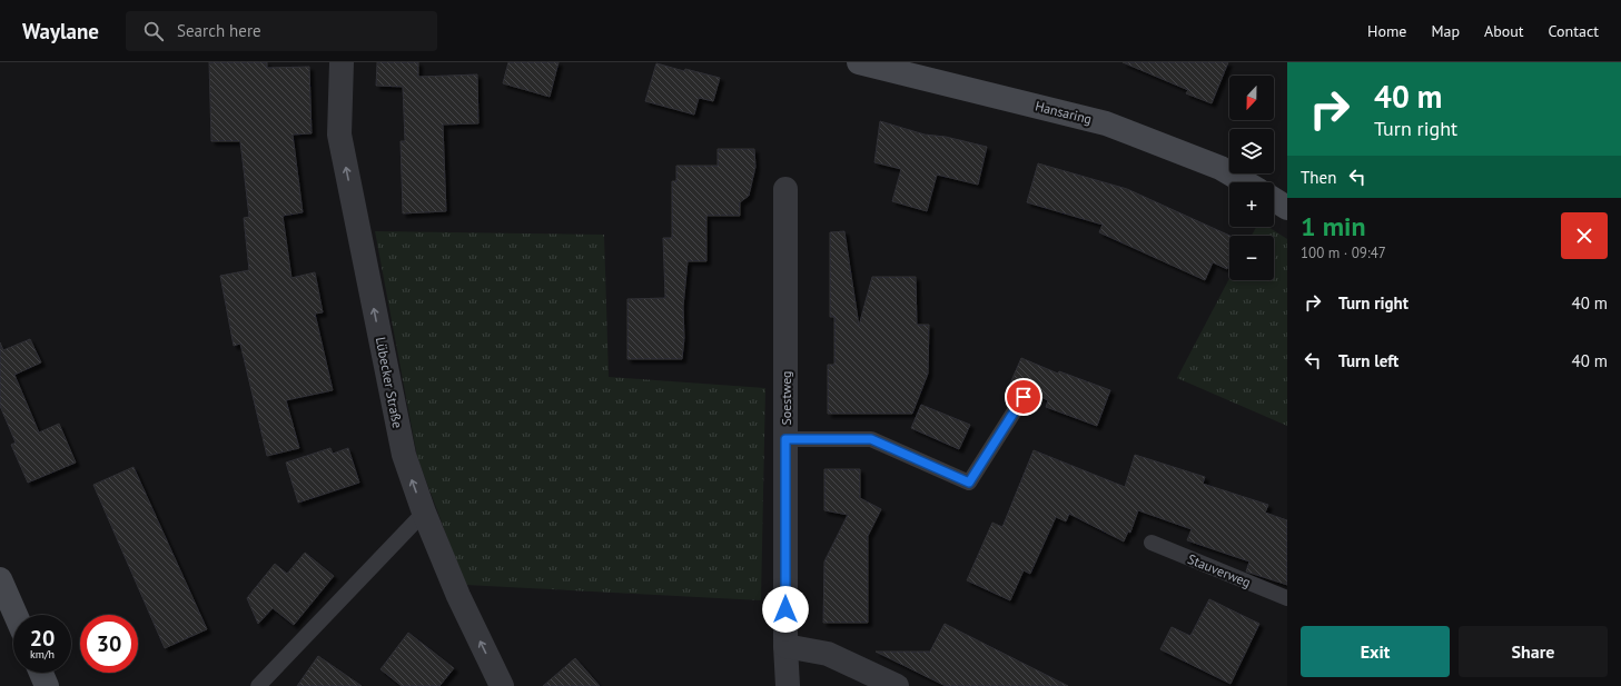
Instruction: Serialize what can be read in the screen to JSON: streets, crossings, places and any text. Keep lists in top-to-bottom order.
{
  "streets": {
    "street": ["Hansaring", "Lübecker Straße", "Soestweg"],
    "lane": ["Stauverweg"]
  },
  "one_way": ["Lübecker Straße"],
  "north": "bottom",
  "page": {
    "header": "Waylane",
    "search": "Search here",
    "nav": [
      "Home",
      "Map",
      "About",
      "Contact"
    ],
    "turn": ["40 m", "Turn right"],
    "map_buttons": ["+", "−"],
    "then": "Then",
    "heading": ["1 min", "100 m · 09:47"],
    "list": [
      {
        "name": "Turn right",
        "value": "40 m"
      },
      {
        "name": "Turn left",
        "value": "40 m"
      }
    ],
    "speed": "20 km/h",
    "limit": "30",
    "buttons": ["Exit", "Share"]
  }
}
